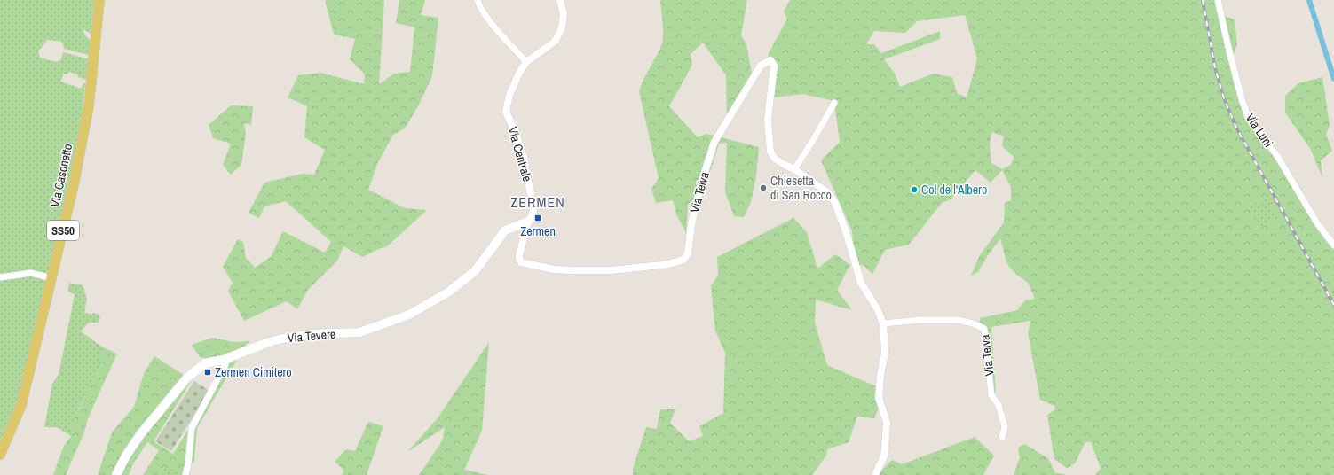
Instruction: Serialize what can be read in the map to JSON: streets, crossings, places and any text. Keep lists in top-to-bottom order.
{
  "streets": {
    "main road": ["Via Casonetto", "SS50", "Via Tevere"],
    "street": ["Via Luni", "Via Centrale", "Via Telva"]
  },
  "crossings": [
    ["Via Centrale", "Via Telva"],
    ["Via Centrale", "Via Tevere"],
    ["Via Telva", "Via Tevere"]
  ],
  "districts": ["ZERMEN"],
  "places": {
    "other": ["Chiesetta di San Rocco", "Col de l'Albero"],
    "transit": ["Zermen", "Zermen Cimitero"]
  }
}
